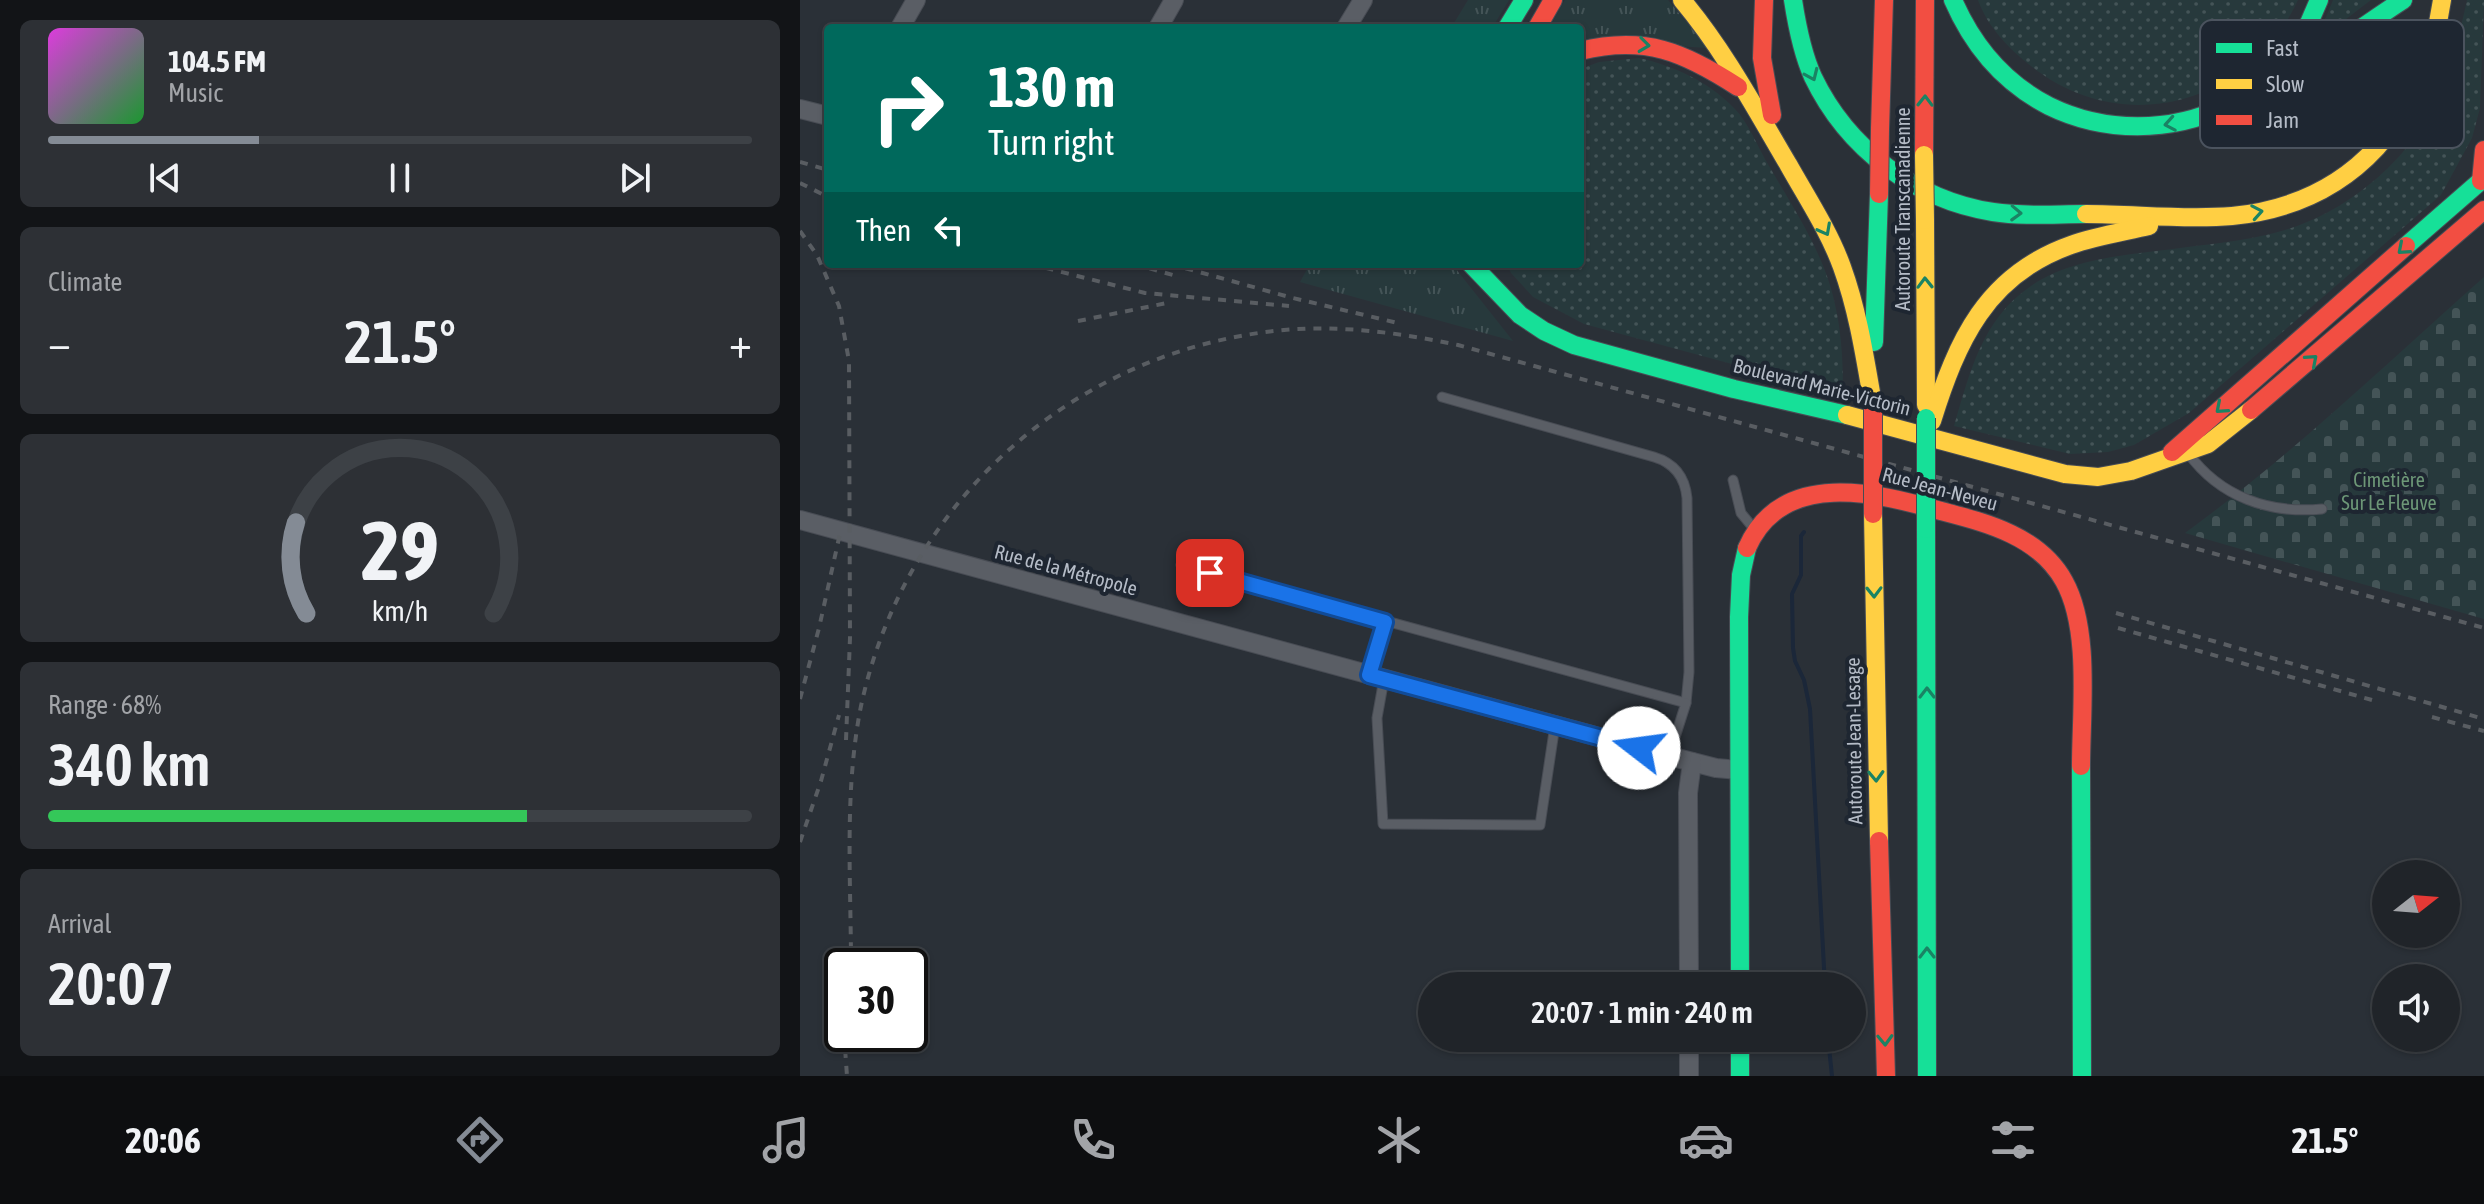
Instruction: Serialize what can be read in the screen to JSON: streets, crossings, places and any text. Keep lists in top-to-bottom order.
{
  "streets": {
    "main road": [
      "Autoroute Transcanadienne",
      "Boulevard Marie-Victorin",
      "Rue Jean-Neveu",
      "Autoroute Jean-Lesage"
    ],
    "street": ["Rue de la Métropole"]
  },
  "crossings": [
    ["Autoroute Transcanadienne", "Autoroute Jean-Lesage"]
  ],
  "parks": ["Cimetière Sur Le Fleuve"],
  "legend": ["Fast", "Slow", "Jam"],
  "north": "right",
  "page": {
    "turn": ["130 m", "Turn right"],
    "song": ["104.5 FM", "Music"],
    "then": "Then",
    "tile": [
      "Climate",
      ["Range · 68%", "340 km"],
      ["Arrival", "20:07"]
    ],
    "heat": ["−", "21.5°", "+"],
    "limit": "30",
    "trip": "20:07 · 1 min · 240 m",
    "tabs": ["20:06", "21.5°"],
    "gauge": ["29", "km/h"]
  }
}
